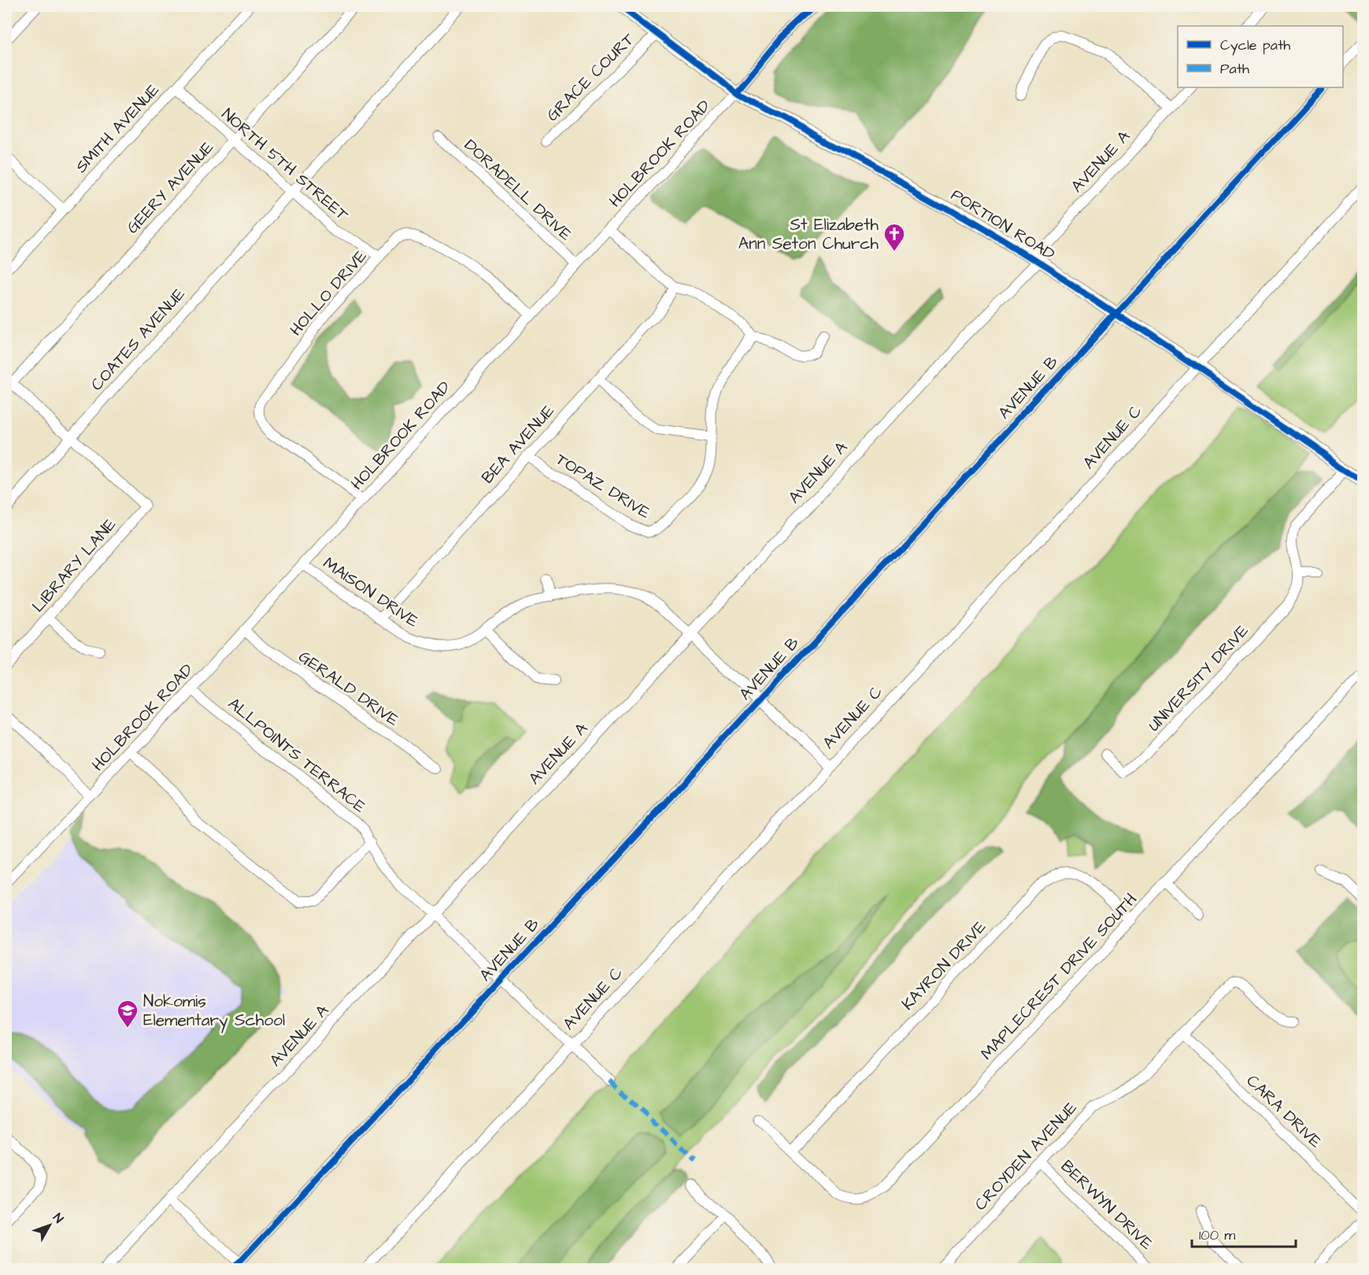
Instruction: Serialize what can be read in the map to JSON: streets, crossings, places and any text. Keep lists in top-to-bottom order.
{
  "streets": {
    "main road": ["PORTION ROAD"],
    "street": [
      "GRACE COURT",
      "SMITH AVENUE",
      "HOLBROOK ROAD",
      "AVENUE A",
      "NORTH 5TH STREET",
      "GEERY AVENUE",
      "DORADELL DRIVE",
      "HOLLO DRIVE",
      "COATES AVENUE",
      "AVENUE B",
      "AVENUE C",
      "BEA AVENUE",
      "TOPAZ DRIVE",
      "LIBRARY LANE",
      "MAISON DRIVE",
      "UNIVERSITY DRIVE",
      "GERALD DRIVE",
      "ALLPOINTS TERRACE",
      "KAYRON DRIVE",
      "MAPLECREST DRIVE SOUTH",
      "CARA DRIVE",
      "CROYDEN AVENUE",
      "BERWYN DRIVE"
    ]
  },
  "crossings": [
    ["GRACE COURT", "PORTION ROAD"],
    ["SMITH AVENUE", "NORTH 5TH STREET"],
    ["HOLBROOK ROAD", "DORADELL DRIVE"],
    ["HOLBROOK ROAD", "PORTION ROAD"],
    ["HOLBROOK ROAD", "HOLLO DRIVE"],
    ["HOLBROOK ROAD", "MAISON DRIVE"],
    ["HOLBROOK ROAD", "GERALD DRIVE"],
    ["HOLBROOK ROAD", "ALLPOINTS TERRACE"],
    ["AVENUE A", "PORTION ROAD"],
    ["AVENUE A", "MAISON DRIVE"],
    ["AVENUE A", "ALLPOINTS TERRACE"],
    ["NORTH 5TH STREET", "GEERY AVENUE"],
    ["NORTH 5TH STREET", "HOLLO DRIVE"],
    ["NORTH 5TH STREET", "COATES AVENUE"],
    ["PORTION ROAD", "AVENUE B"],
    ["PORTION ROAD", "AVENUE C"],
    ["COATES AVENUE", "LIBRARY LANE"],
    ["AVENUE B", "MAISON DRIVE"],
    ["AVENUE B", "ALLPOINTS TERRACE"],
    ["AVENUE C", "MAISON DRIVE"],
    ["AVENUE C", "ALLPOINTS TERRACE"],
    ["BEA AVENUE", "TOPAZ DRIVE"],
    ["BEA AVENUE", "MAISON DRIVE"],
    ["KAYRON DRIVE", "MAPLECREST DRIVE SOUTH"],
    ["CARA DRIVE", "CROYDEN AVENUE"],
    ["CROYDEN AVENUE", "BERWYN DRIVE"]
  ],
  "places": {
    "church": ["St Elizabeth Ann Seton Church"],
    "school or university": ["Nokomis Elementary School"]
  },
  "legend": ["Cycle path", "Path"],
  "scale_bar": "100 m",
  "north": "top right"
}
